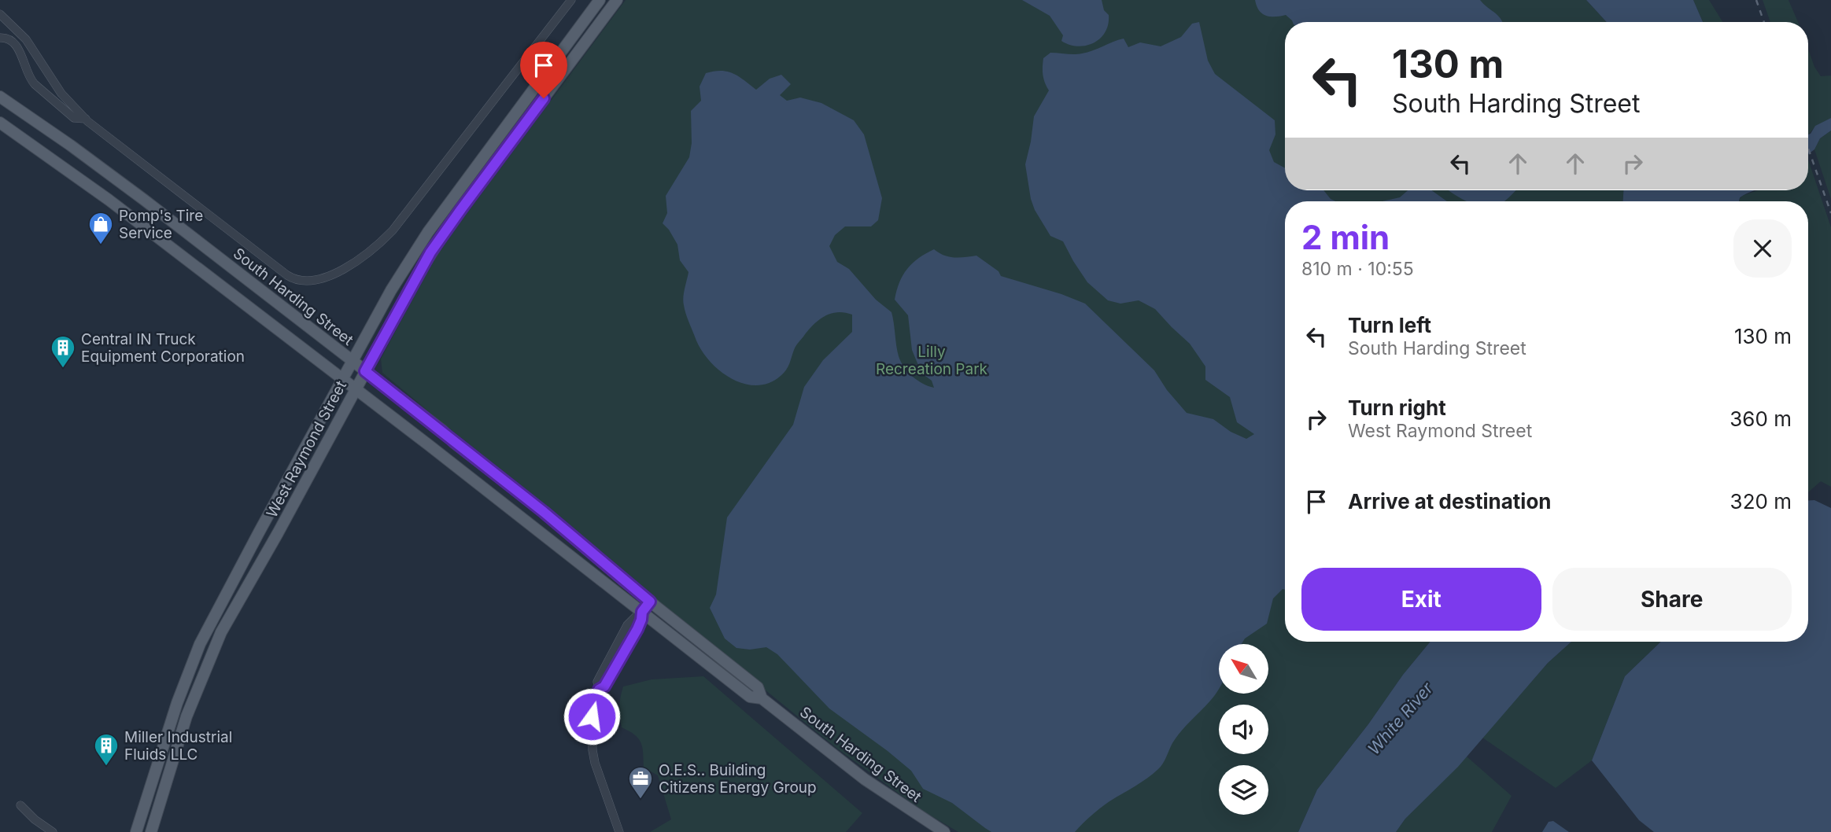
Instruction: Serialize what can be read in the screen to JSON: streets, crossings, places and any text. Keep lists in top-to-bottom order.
{
  "streets": {
    "main road": ["South Harding Street", "West Raymond Street"]
  },
  "crossings": [
    ["South Harding Street", "West Raymond Street"]
  ],
  "water": ["White River"],
  "parks": ["Lilly Recreation Park"],
  "places": {
    "shop": ["Pomp's Tire Service"],
    "building": ["Central IN Truck Equipment Corporation", "Miller Industrial Fluids LLC"],
    "office": ["O.E.S.. Building Citizens Energy Group"]
  },
  "north": "top left",
  "page": {
    "turn": ["130 m", "South Harding Street"],
    "heading": ["2 min", "810 m · 10:55"],
    "list": [
      {
        "name": "Turn left",
        "note": "South Harding Street",
        "value": "130 m"
      },
      {
        "name": "Turn right",
        "note": "West Raymond Street",
        "value": "360 m"
      },
      {
        "name": "Arrive at destination",
        "value": "320 m"
      }
    ],
    "buttons": ["Exit", "Share"]
  }
}
